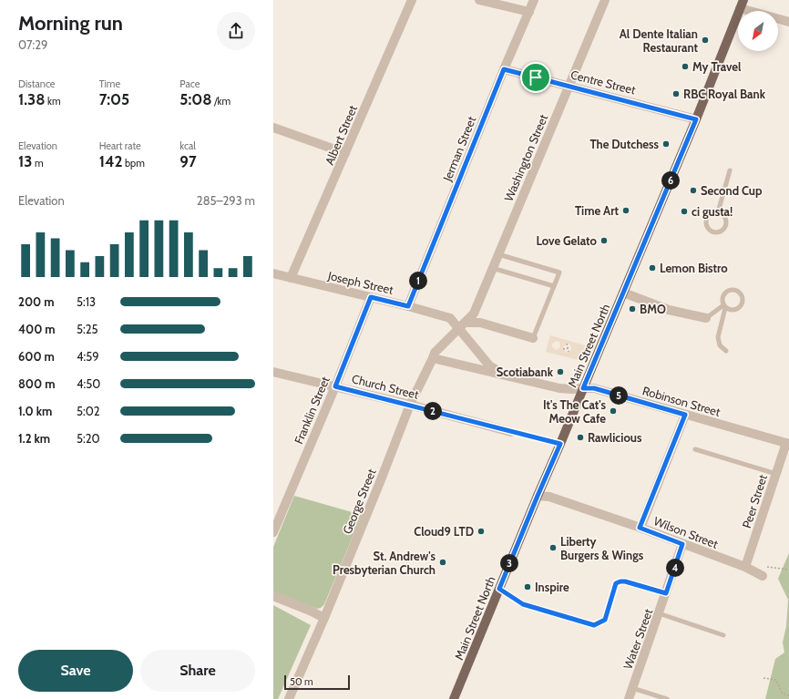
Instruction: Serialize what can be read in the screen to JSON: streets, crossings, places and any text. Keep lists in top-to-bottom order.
{
  "streets": {
    "main road": ["Main Street North"],
    "street": [
      "Centre Street",
      "Albert Street",
      "Jerman Street",
      "Washington Street",
      "Joseph Street",
      "Church Street",
      "Robinson Street",
      "Franklin Street",
      "George Street",
      "Peer Street",
      "Wilson Street",
      "Water Street"
    ]
  },
  "crossings": [
    ["Centre Street", "Jerman Street"],
    ["Centre Street", "Washington Street"],
    ["Centre Street", "Main Street North"],
    ["Albert Street", "Joseph Street"],
    ["Jerman Street", "Joseph Street"],
    ["Washington Street", "Joseph Street"],
    ["Washington Street", "Robinson Street"],
    ["Washington Street", "George Street"],
    ["Joseph Street", "Robinson Street"],
    ["Joseph Street", "Franklin Street"],
    ["Joseph Street", "George Street"],
    ["Main Street North", "Robinson Street"],
    ["Main Street North", "Wilson Street"],
    ["Church Street", "Franklin Street"],
    ["Church Street", "George Street"],
    ["Robinson Street", "George Street"],
    ["Robinson Street", "Peer Street"],
    ["Peer Street", "Wilson Street"],
    ["Wilson Street", "Water Street"]
  ],
  "places": [
    "Al Dente Italian Restaurant",
    "My Travel",
    "RBC Royal Bank",
    "The Dutchess",
    "Second Cup",
    "Time Art",
    "ci gusta!",
    "Love Gelato",
    "Lemon Bistro",
    "BMO",
    "Scotiabank",
    "It's The Cat's Meow Cafe",
    "Rawlicious",
    "Cloud9 LTD",
    "Liberty Burgers & Wings",
    "St. Andrew's Presbyterian Church",
    "Inspire"
  ],
  "scale_bar": "50 m",
  "north": "bottom left",
  "page": {
    "heading": ["Morning run", "07:29"],
    "stats": [
      ["Distance", "1.38 km"],
      ["Time", "7:05"],
      ["Pace", "5:08 /km"],
      ["Elevation", "13 m"],
      ["Heart rate", "142 bpm"],
      ["kcal", "97"]
    ],
    "pins": [
      "6",
      "1",
      "5",
      "2",
      "3",
      "4"
    ],
    "chart": ["Elevation", "285–293 m"],
    "list": [
      {
        "name": "200 m",
        "note": "5:13"
      },
      {
        "name": "400 m",
        "note": "5:25"
      },
      {
        "name": "600 m",
        "note": "4:59"
      },
      {
        "name": "800 m",
        "note": "4:50"
      },
      {
        "name": "1.0 km",
        "note": "5:02"
      },
      {
        "name": "1.2 km",
        "note": "5:20"
      }
    ],
    "buttons": ["Save", "Share"],
    "scale": "50 m"
  }
}
